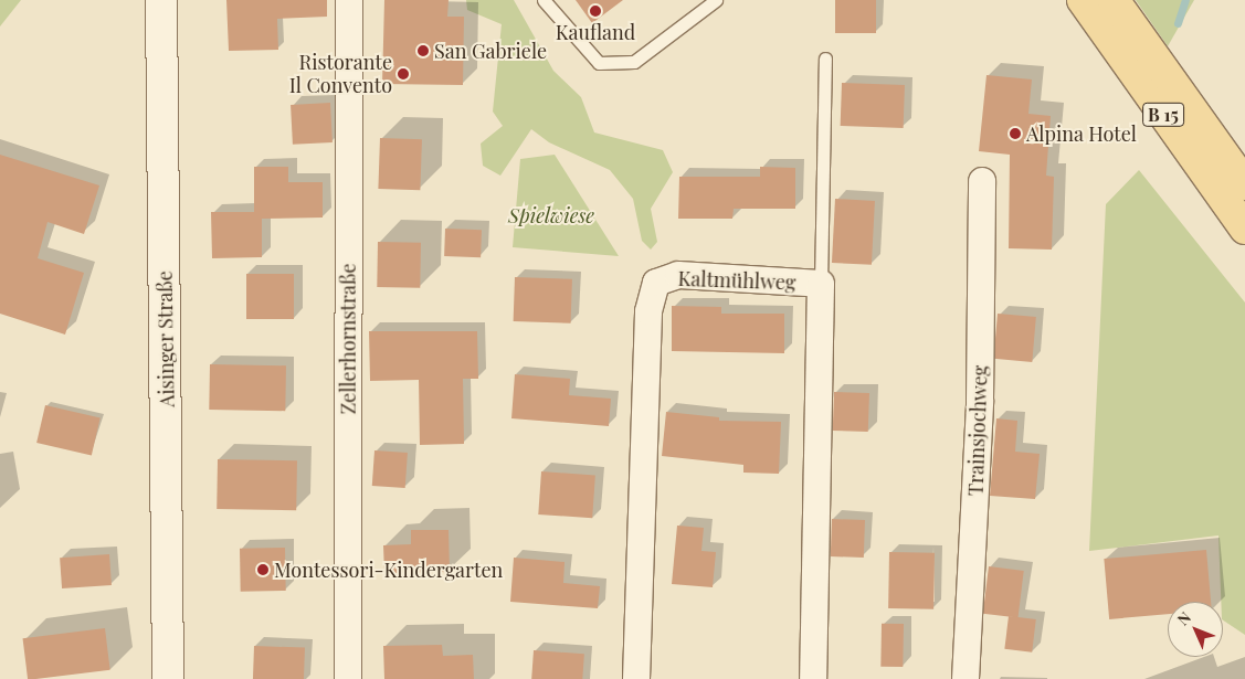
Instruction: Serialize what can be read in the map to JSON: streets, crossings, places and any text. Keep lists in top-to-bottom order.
{
  "streets": {
    "main road": ["B 15", "Aisinger Straße"],
    "street": ["Kaltmühlweg", "Zellerhornstraße", "Trainsjochweg"]
  },
  "parks": ["Spielwiese"],
  "places": [
    "Kaufland",
    "San Gabriele",
    "Ristorante Il Convento",
    "Alpina Hotel",
    "Montessori-Kindergarten"
  ],
  "north": "top left"
}
